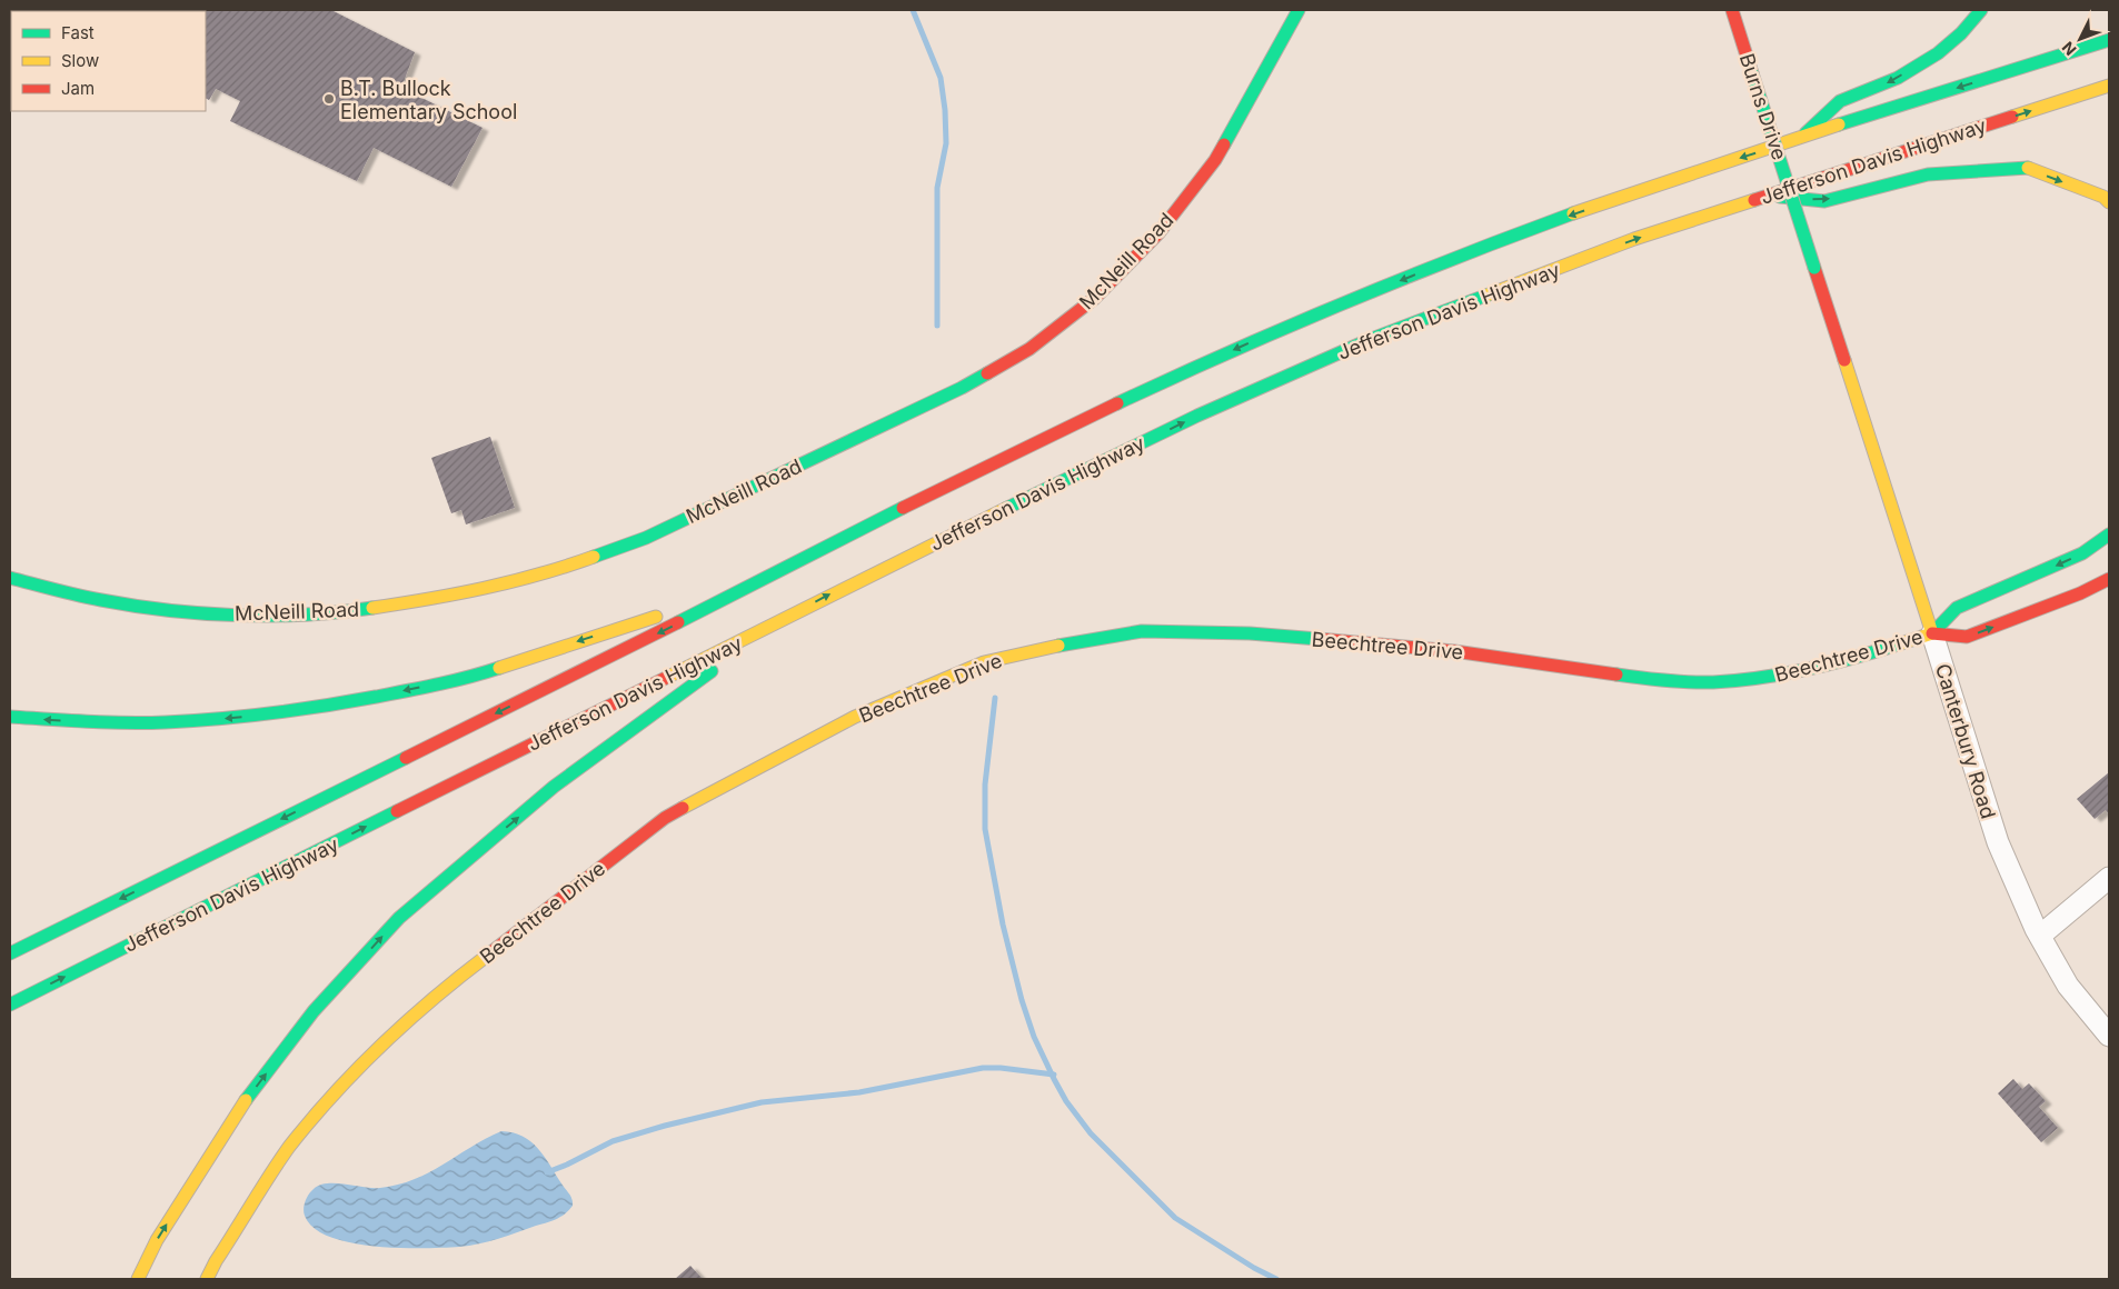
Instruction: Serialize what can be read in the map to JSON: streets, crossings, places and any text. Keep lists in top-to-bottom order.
{
  "streets": {
    "main road": [
      "Burns Drive",
      "Jefferson Davis Highway",
      "McNeill Road",
      "Beechtree Drive",
      "Canterbury Road"
    ]
  },
  "crossings": [
    ["Burns Drive", "Canterbury Road"],
    ["Beechtree Drive", "Canterbury Road"]
  ],
  "places": ["B.T. Bullock Elementary School"],
  "legend": ["Fast", "Slow", "Jam"],
  "north": "bottom left"
}
